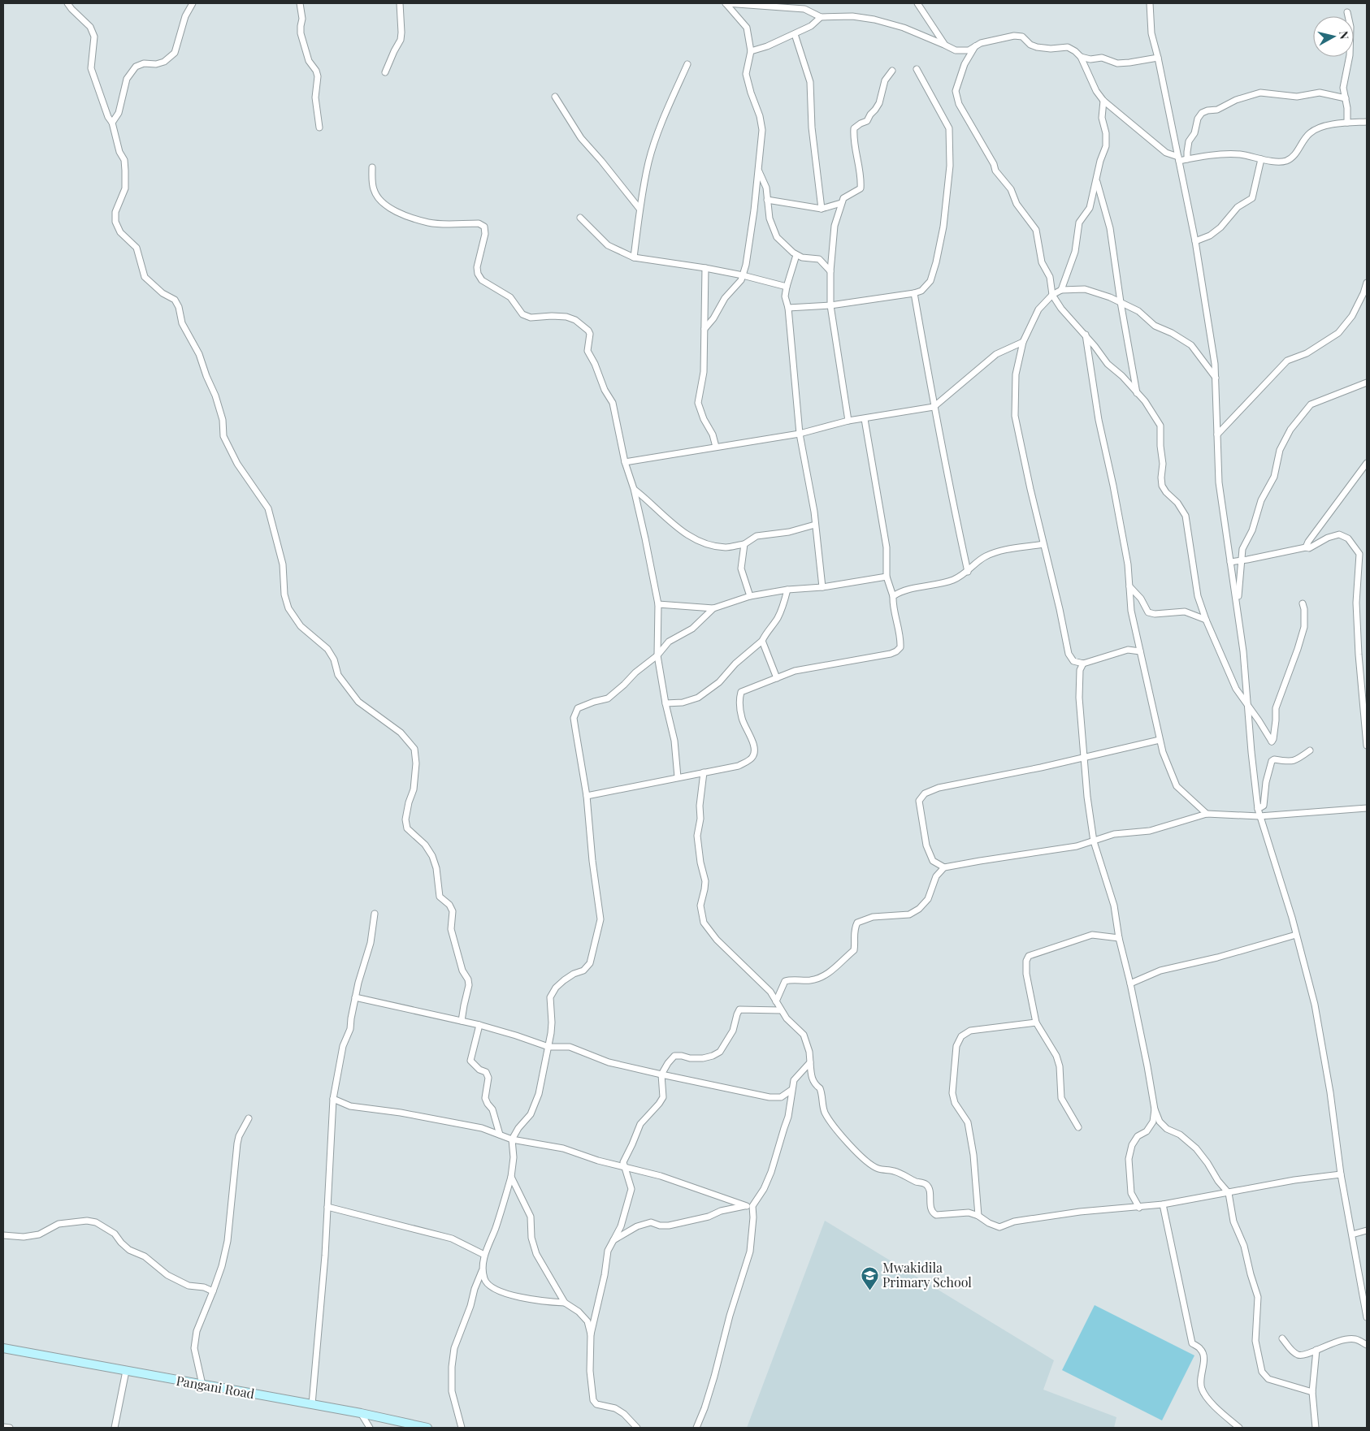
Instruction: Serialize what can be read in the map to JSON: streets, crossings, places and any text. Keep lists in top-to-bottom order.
{
  "streets": {
    "main road": ["Pangani Road"]
  },
  "places": {
    "school or university": ["Mwakidila Primary School"]
  },
  "north": "right"
}
